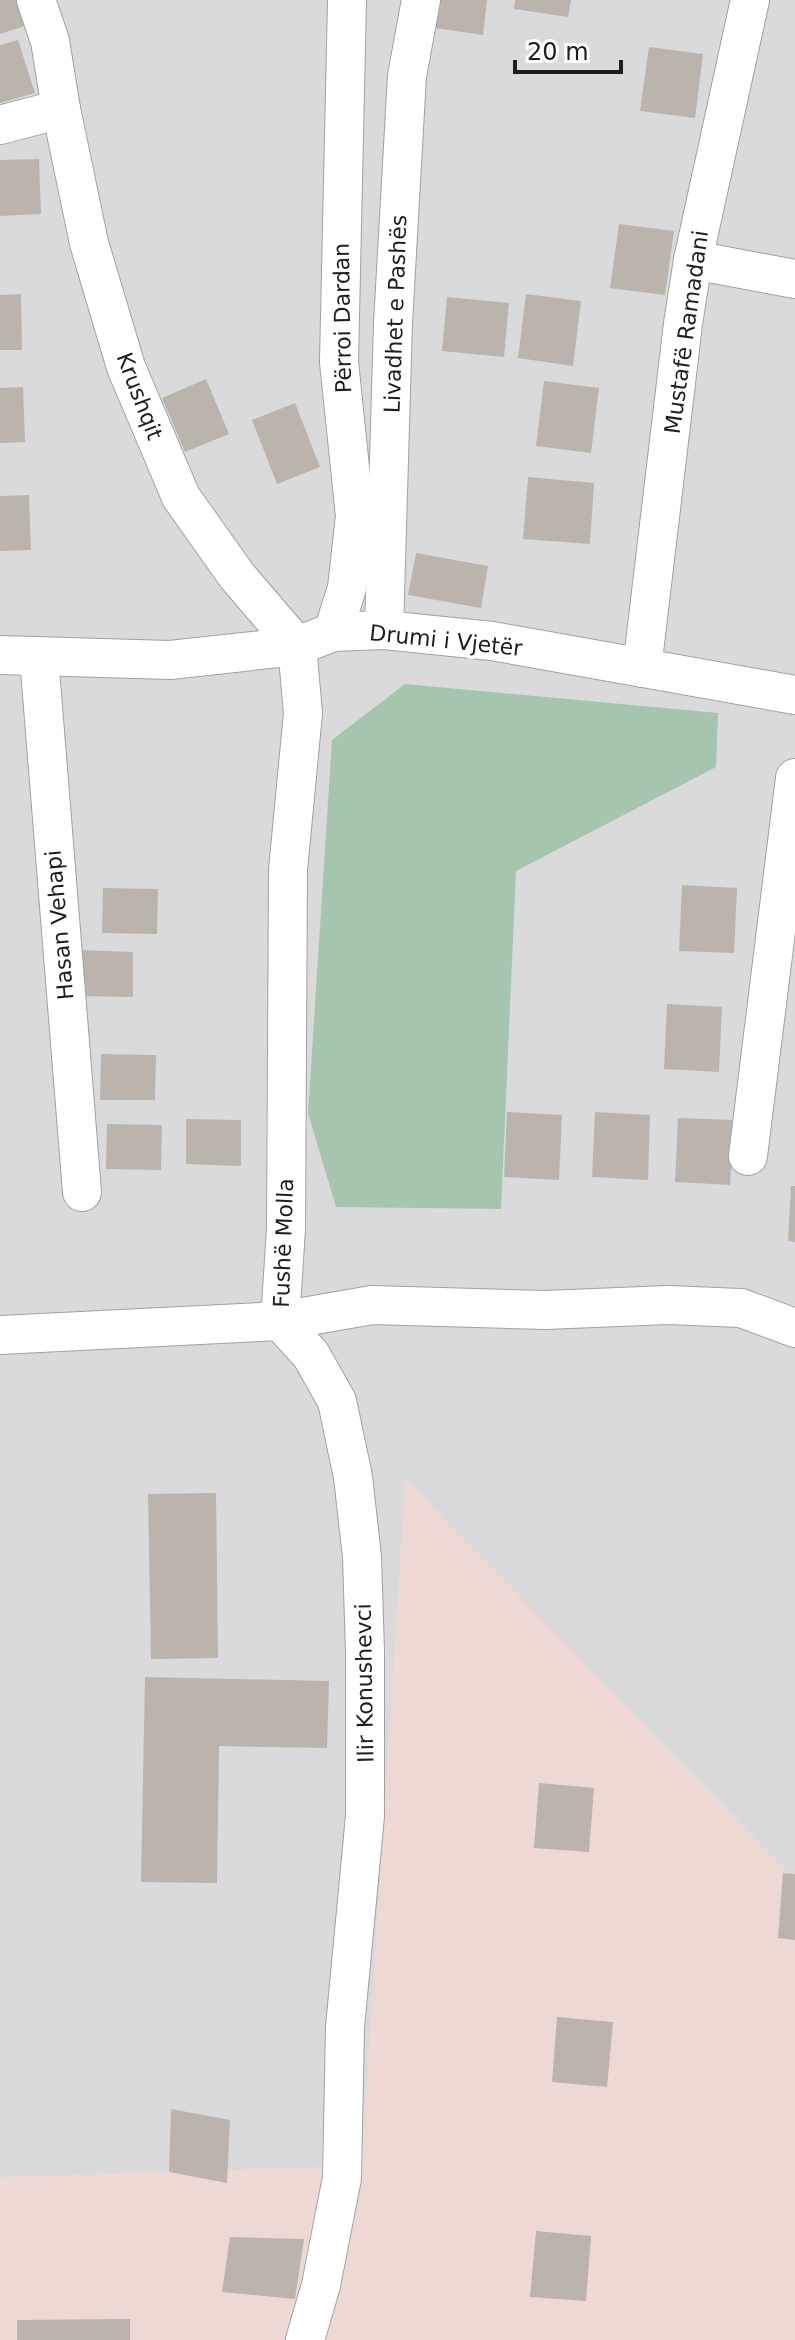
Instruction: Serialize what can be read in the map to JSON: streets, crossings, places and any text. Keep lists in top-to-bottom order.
{
  "streets": {
    "street": [
      "Livadhet e Pashës",
      "Përroi Dardan",
      "Mustafë Ramadani",
      "Krushqit",
      "Drumi i Vjetër",
      "Hasan Vehapi",
      "Fushë Molla",
      "Ilir Konushevci"
    ]
  },
  "crossings": [
    ["Livadhet e Pashës", "Drumi i Vjetër"],
    ["Përroi Dardan", "Drumi i Vjetër"],
    ["Mustafë Ramadani", "Drumi i Vjetër"],
    ["Krushqit", "Drumi i Vjetër"],
    ["Krushqit", "Fushë Molla"],
    ["Drumi i Vjetër", "Hasan Vehapi"],
    ["Drumi i Vjetër", "Fushë Molla"],
    ["Fushë Molla", "Ilir Konushevci"]
  ],
  "scale_bar": "20 m"
}
